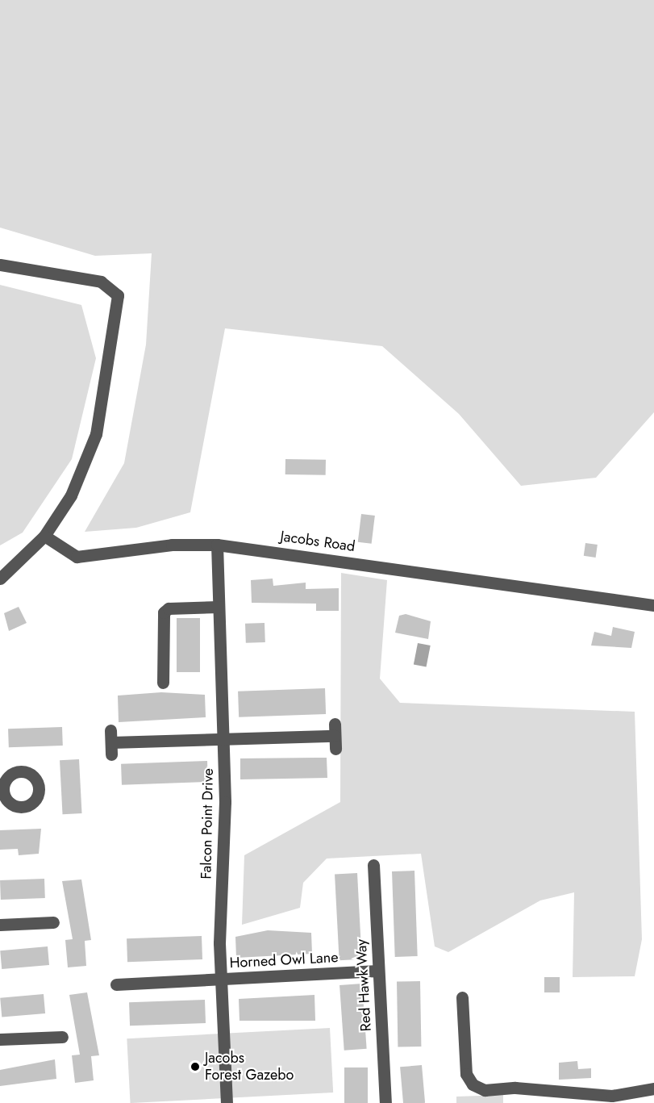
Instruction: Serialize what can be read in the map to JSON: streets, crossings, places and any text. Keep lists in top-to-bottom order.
{
  "streets": {
    "street": [
      "Jacobs Road",
      "Falcon Point Drive",
      "Horned Owl Lane",
      "Red Hawk Way"
    ]
  },
  "crossings": [
    ["Jacobs Road", "Falcon Point Drive"],
    ["Falcon Point Drive", "Horned Owl Lane"],
    ["Horned Owl Lane", "Red Hawk Way"]
  ],
  "places": ["Jacobs Forest Gazebo"]
}
